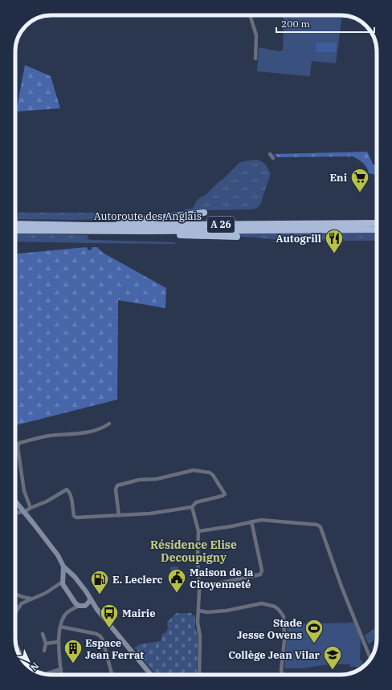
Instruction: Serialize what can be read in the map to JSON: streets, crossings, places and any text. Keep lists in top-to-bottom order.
{
  "streets": {
    "highway": ["Autoroute des Anglais", "A 26"]
  },
  "districts": ["Résidence Elise Decoupigny"],
  "places": {
    "supermarket": ["Eni"],
    "restaurant": ["Autogrill"],
    "public building": ["Maison de la Citoyenneté"],
    "fuel station": ["E. Leclerc"],
    "bus stop": ["Mairie"],
    "sports": ["Stade Jesse Owens"],
    "building": ["Espace Jean Ferrat"],
    "school or university": ["Collège Jean Vilar"]
  },
  "scale_bar": "200 m",
  "north": "bottom right"
}
